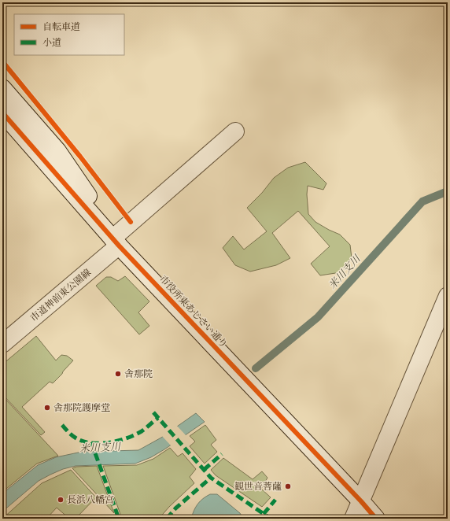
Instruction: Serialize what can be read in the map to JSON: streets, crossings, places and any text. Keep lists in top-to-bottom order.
{
  "streets": {
    "street": ["市道神前東公園線", "市役所東あじさい通り"]
  },
  "crossings": [
    ["市道神前東公園線", "市役所東あじさい通り"]
  ],
  "water": ["米川支川"],
  "places": [
    "舎那院",
    "舎那院護摩堂",
    "観世音菩薩",
    "長浜八幡宮"
  ],
  "legend": ["自転車道", "小道"]
}
